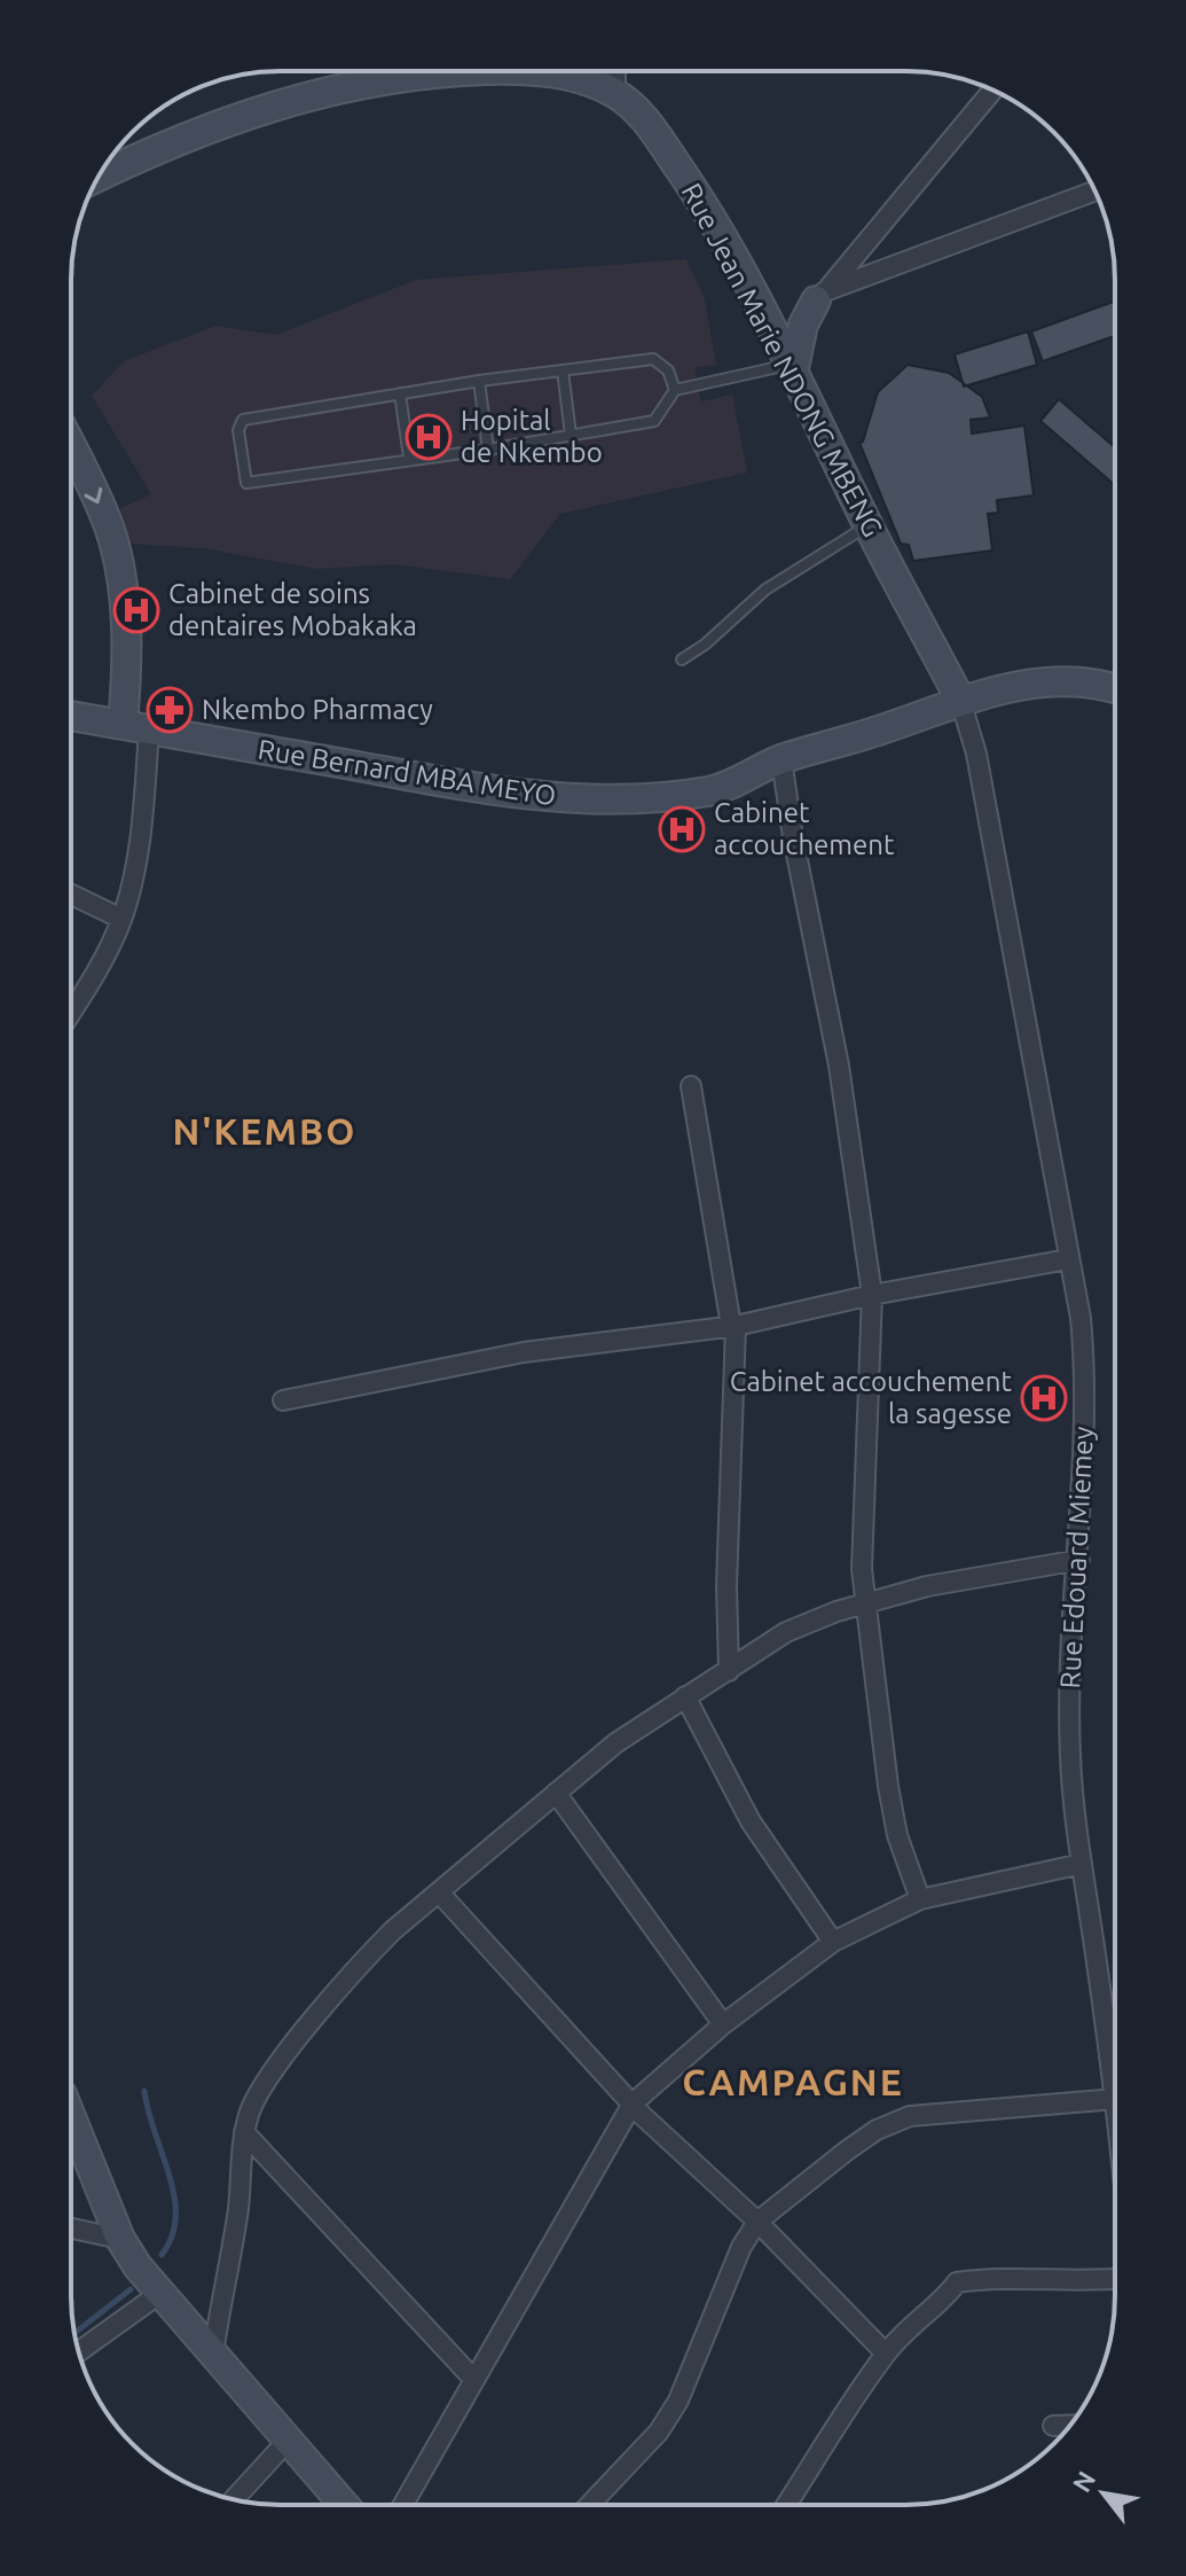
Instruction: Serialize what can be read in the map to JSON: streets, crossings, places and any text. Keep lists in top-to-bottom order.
{
  "streets": {
    "street": ["Rue Jean Marie NDONG MBENG", "Rue Bernard MBA MEYO", "Rue Edouard Miemey"]
  },
  "crossings": [
    ["Rue Jean Marie NDONG MBENG", "Rue Bernard MBA MEYO"],
    ["Rue Jean Marie NDONG MBENG", "Rue Edouard Miemey"],
    ["Rue Bernard MBA MEYO", "Rue Edouard Miemey"]
  ],
  "districts": ["N'KEMBO", "CAMPAGNE"],
  "places": {
    "hospital": [
      "Hopital de Nkembo",
      "Cabinet de soins dentaires Mobakaka",
      "Cabinet accouchement",
      "Cabinet accouchement la sagesse"
    ],
    "pharmacy": ["Nkembo Pharmacy"]
  },
  "north": "top left"
}
